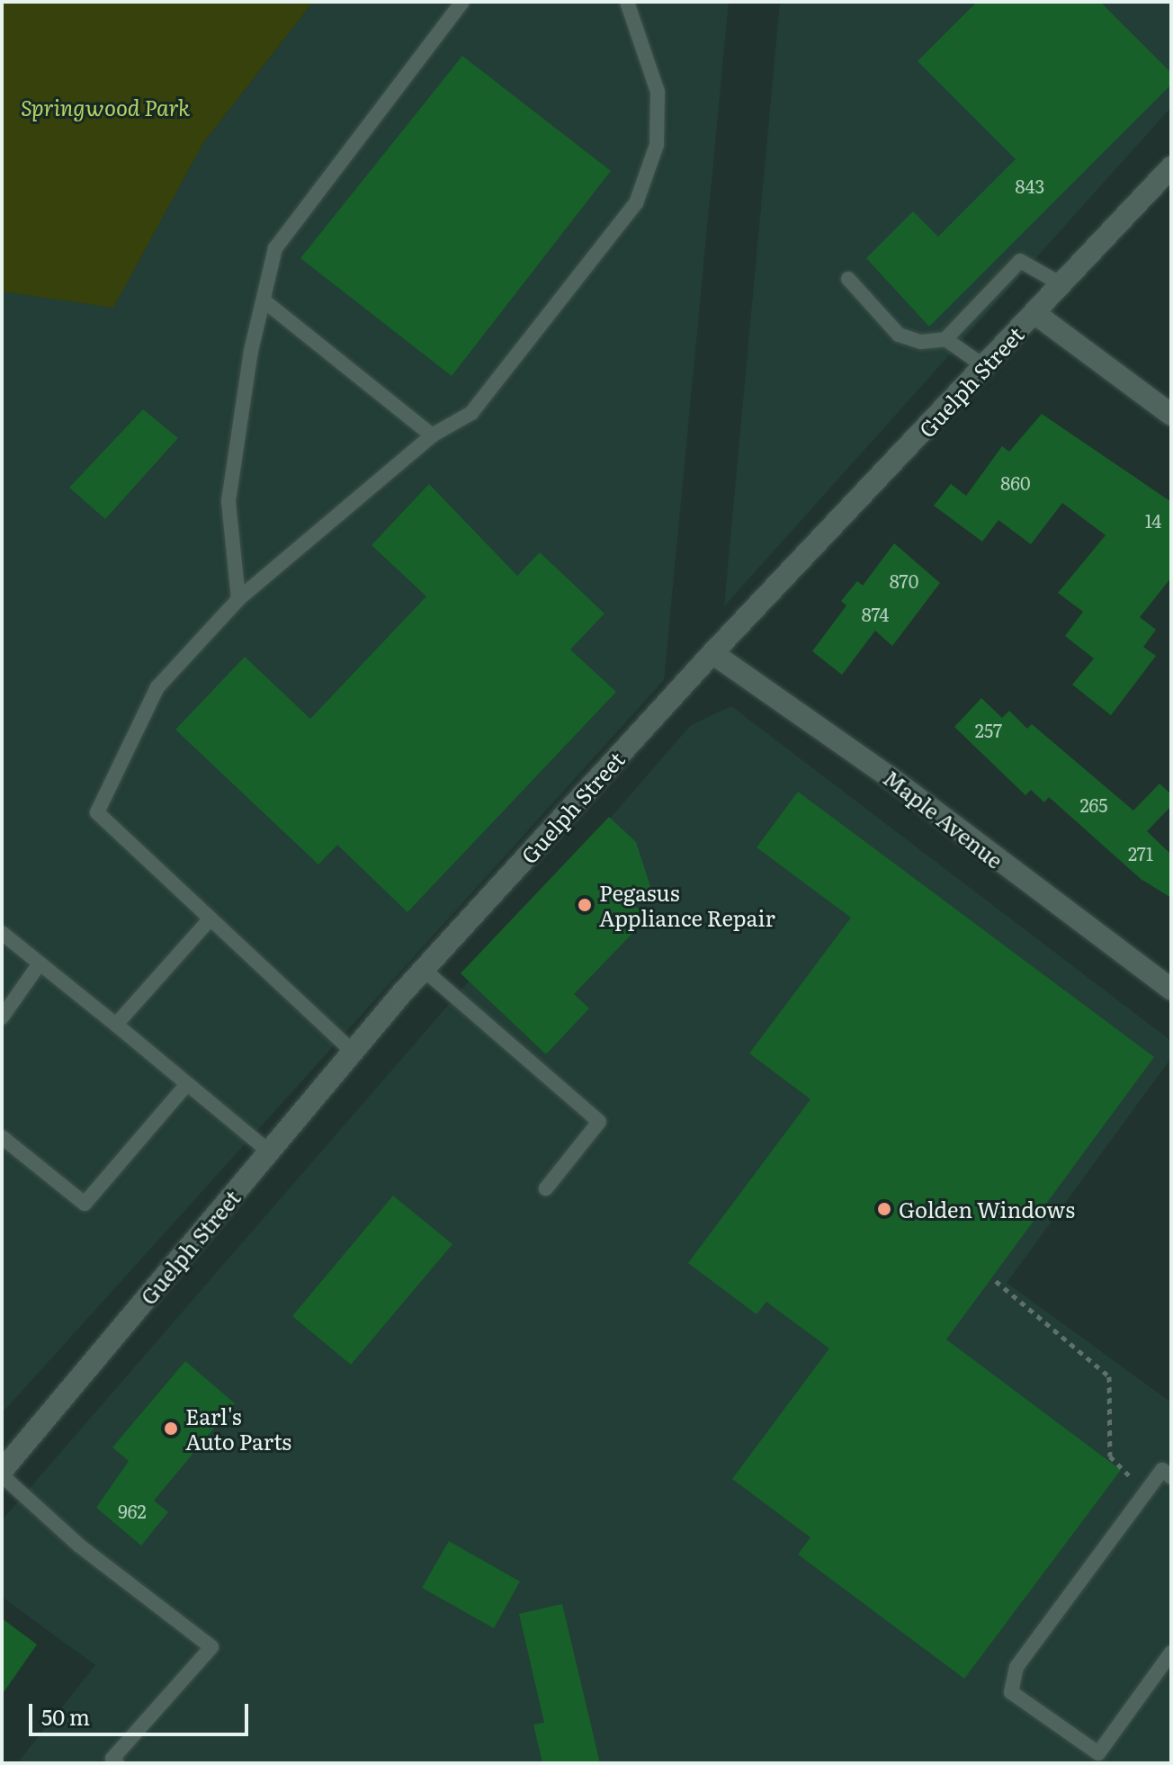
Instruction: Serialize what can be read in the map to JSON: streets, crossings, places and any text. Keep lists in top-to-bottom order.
{
  "streets": {
    "street": ["Guelph Street", "Maple Avenue"]
  },
  "crossings": [
    ["Guelph Street", "Maple Avenue"]
  ],
  "parks": ["Springwood Park"],
  "places": ["Pegasus Appliance Repair", "Golden Windows", "Earl's Auto Parts"],
  "house_numbers": [
    "843",
    "860",
    "14",
    "870",
    "874",
    "257",
    "265",
    "271",
    "962"
  ],
  "scale_bar": "50 m"
}
